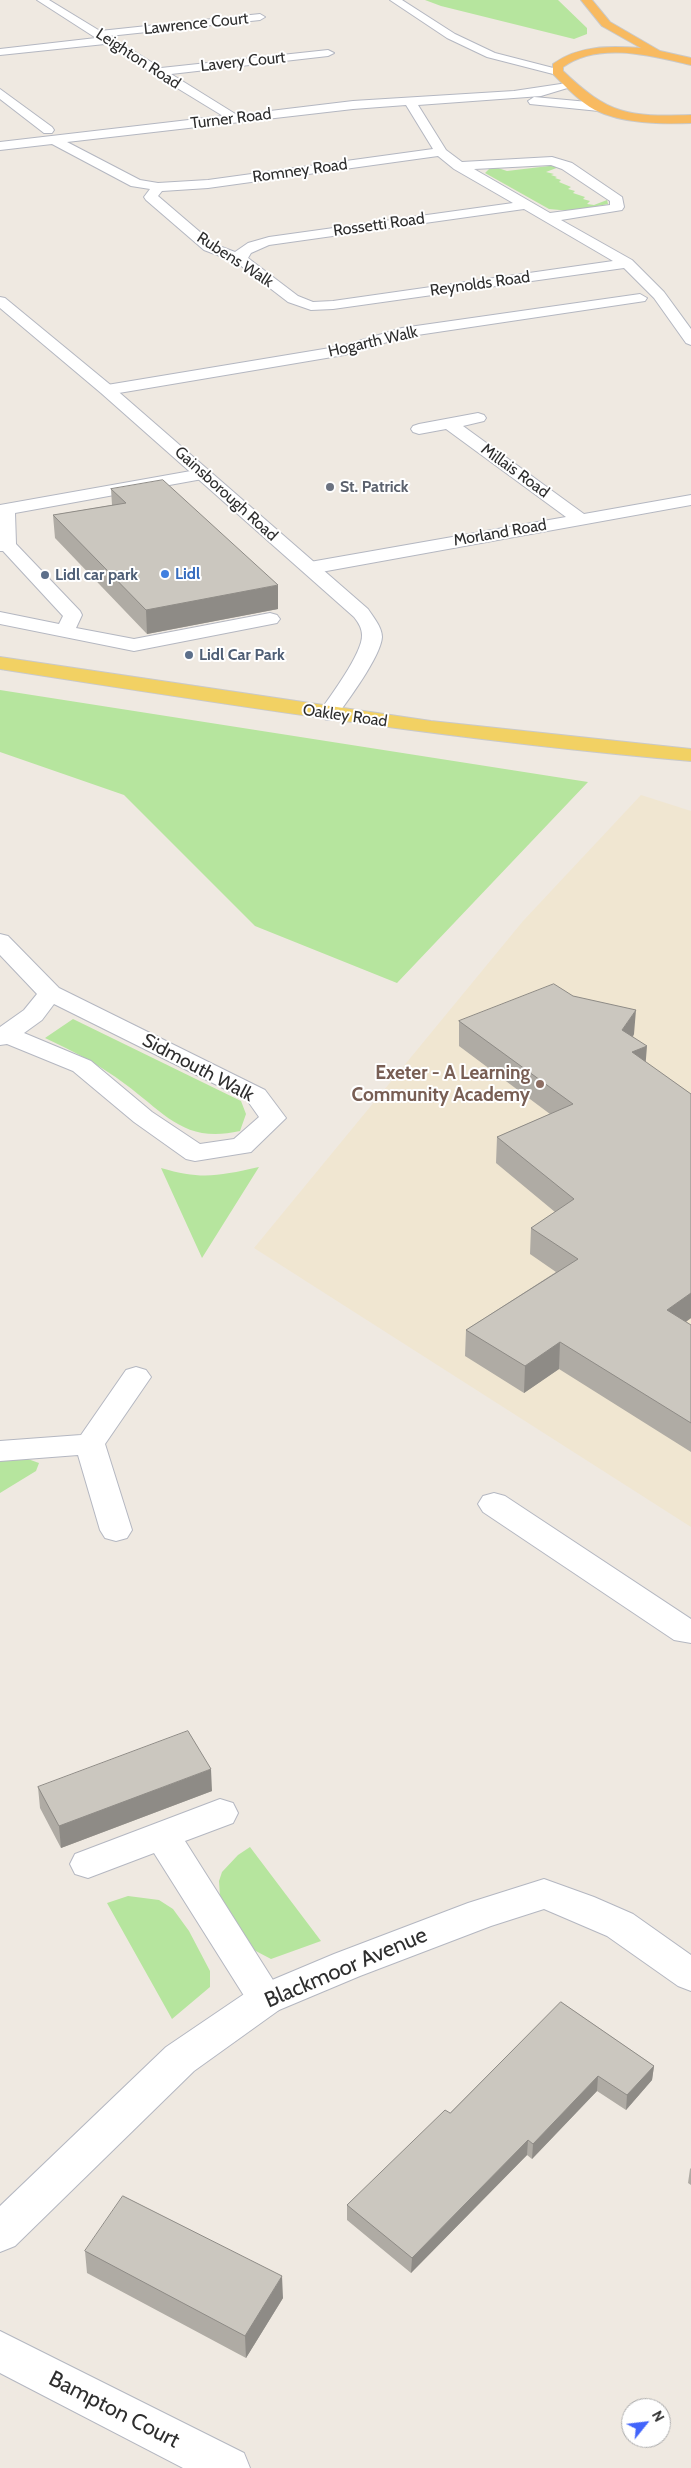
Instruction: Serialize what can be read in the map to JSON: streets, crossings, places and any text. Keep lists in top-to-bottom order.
{
  "streets": {
    "main road": ["Oakley Road"],
    "street": [
      "Lawrence Court",
      "Leighton Road",
      "Lavery Court",
      "Turner Road",
      "Romney Road",
      "Rossetti Road",
      "Rubens Walk",
      "Reynolds Road",
      "Hogarth Walk",
      "Millais Road",
      "Gainsborough Road",
      "Morland Road",
      "Sidmouth Walk",
      "Blackmoor Avenue",
      "Bampton Court"
    ]
  },
  "crossings": [
    ["Lawrence Court", "Leighton Road"],
    ["Leighton Road", "Lavery Court"],
    ["Leighton Road", "Turner Road"],
    ["Romney Road", "Rubens Walk"],
    ["Rossetti Road", "Rubens Walk"],
    ["Rubens Walk", "Reynolds Road"],
    ["Hogarth Walk", "Gainsborough Road"],
    ["Millais Road", "Morland Road"],
    ["Gainsborough Road", "Morland Road"],
    ["Gainsborough Road", "Oakley Road"]
  ],
  "places": [
    "St. Patrick",
    "Lidl",
    "Lidl car park",
    "Lidl Car Park",
    "Exeter - A Learning Community Academy"
  ],
  "north": "top right"
}
